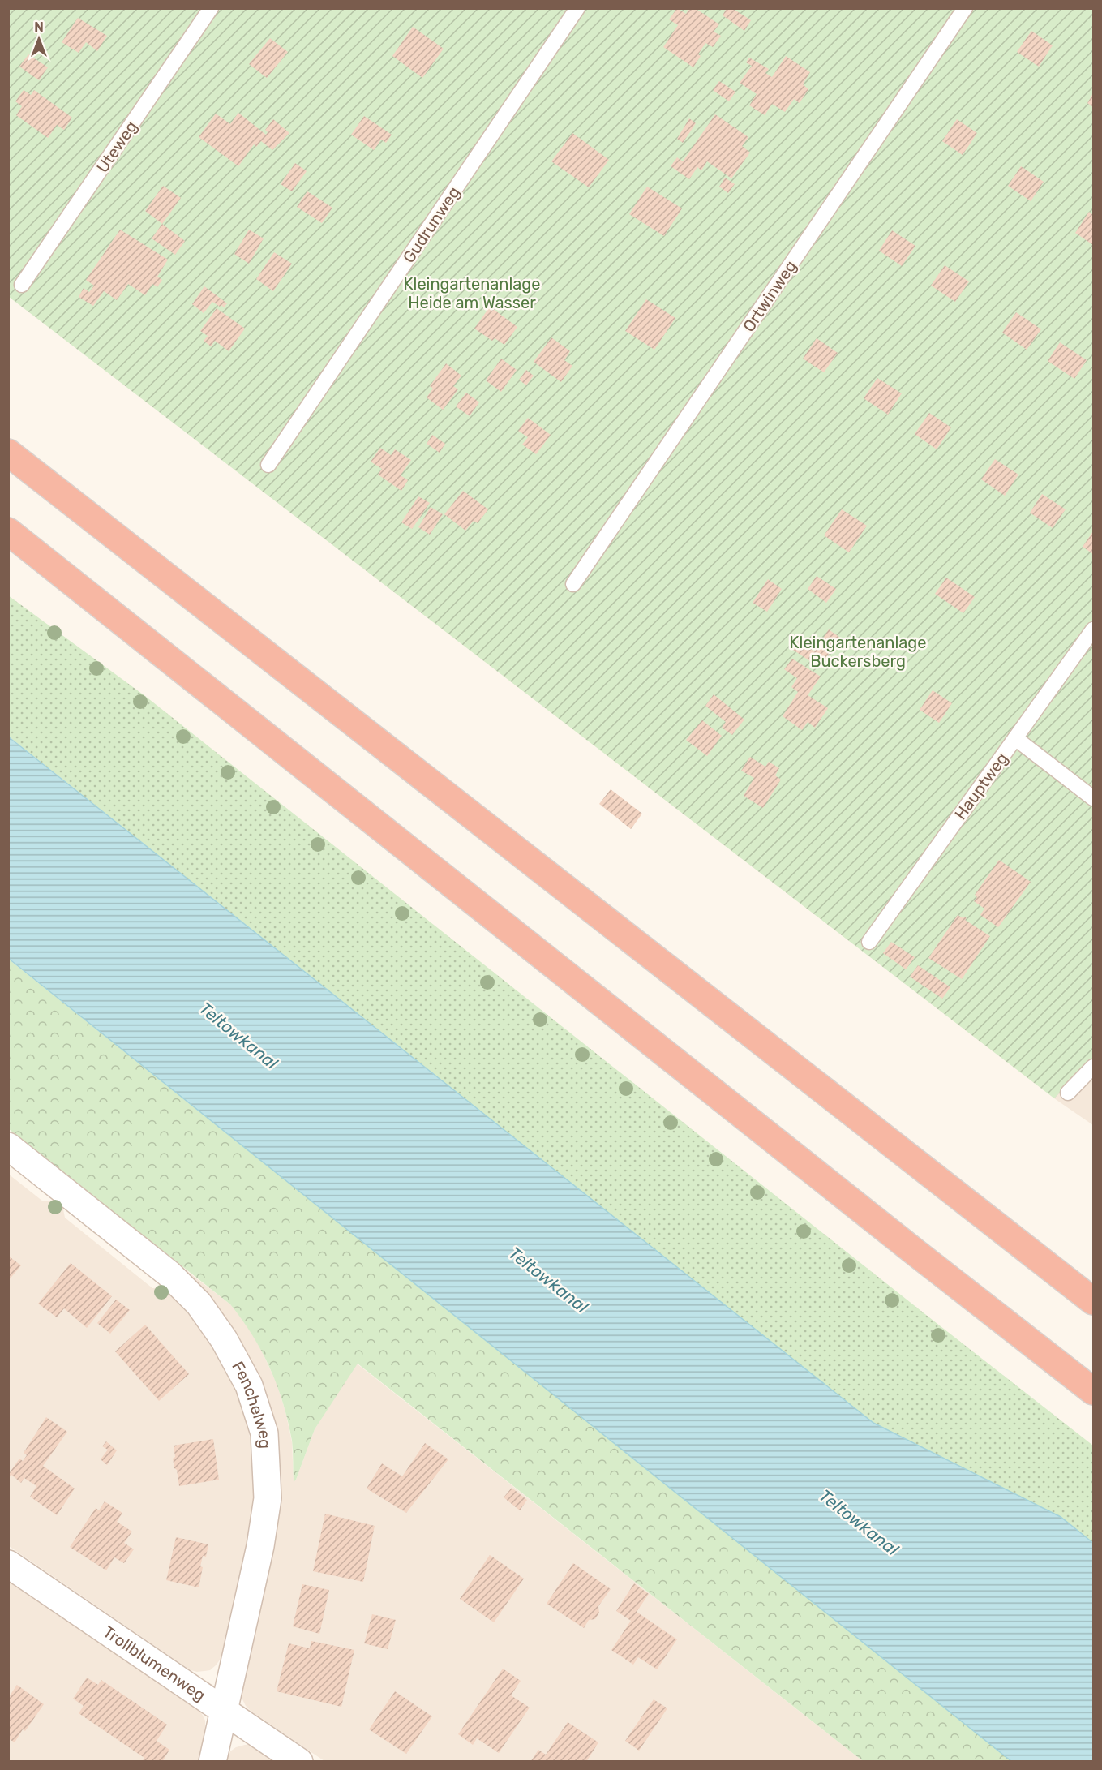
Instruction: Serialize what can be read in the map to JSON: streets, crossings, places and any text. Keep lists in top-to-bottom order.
{
  "streets": {
    "street": ["Fenchelweg", "Trollblumenweg"],
    "lane": [
      "Uteweg",
      "Gudrunweg",
      "Ortwinweg",
      "Hauptweg"
    ]
  },
  "crossings": [
    ["Fenchelweg", "Trollblumenweg"]
  ],
  "water": ["Teltowkanal"],
  "parks": ["Kleingartenanlage Heide am Wasser", "Kleingartenanlage Buckersberg"],
  "north": "top"
}
